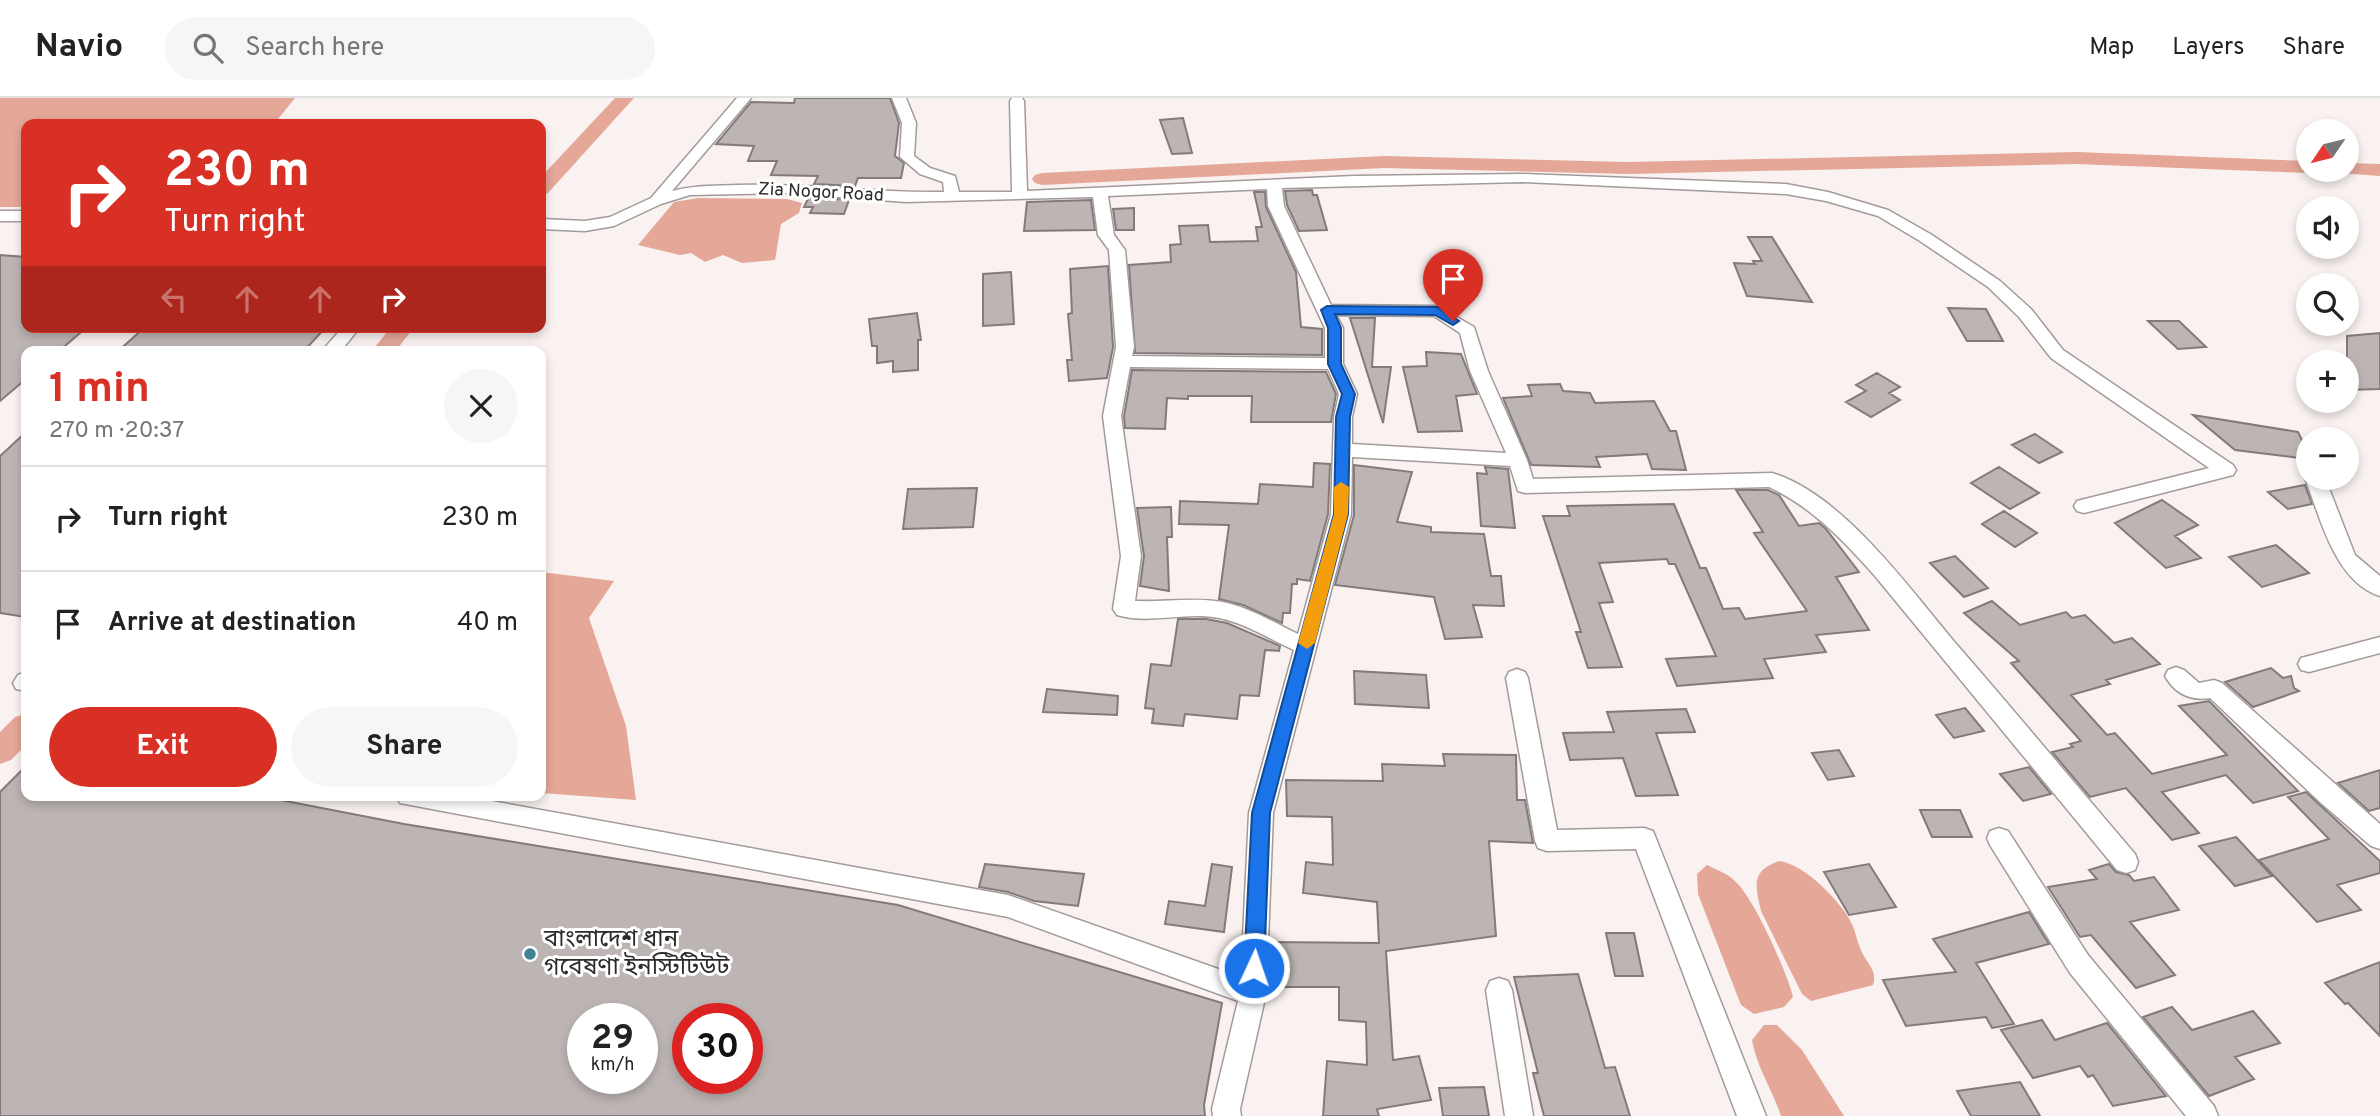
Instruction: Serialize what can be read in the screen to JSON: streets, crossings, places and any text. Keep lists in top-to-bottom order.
{
  "streets": {
    "street": ["Zia Nogor Road"]
  },
  "places": ["বাংলাদেশ ধান গবেষণা ইনস্টিটিউট"],
  "north": "bottom left",
  "page": {
    "header": "Navio",
    "search": "Search here",
    "nav": ["Map", "Layers", "Share"],
    "map_buttons": ["+", "−"],
    "turn": ["230 m", "Turn right"],
    "heading": ["1 min", "270 m · 20:37"],
    "list": [
      {
        "name": "Turn right",
        "value": "230 m"
      },
      {
        "name": "Arrive at destination",
        "value": "40 m"
      }
    ],
    "buttons": ["Exit", "Share"],
    "speed": "29 km/h",
    "limit": "30"
  }
}
